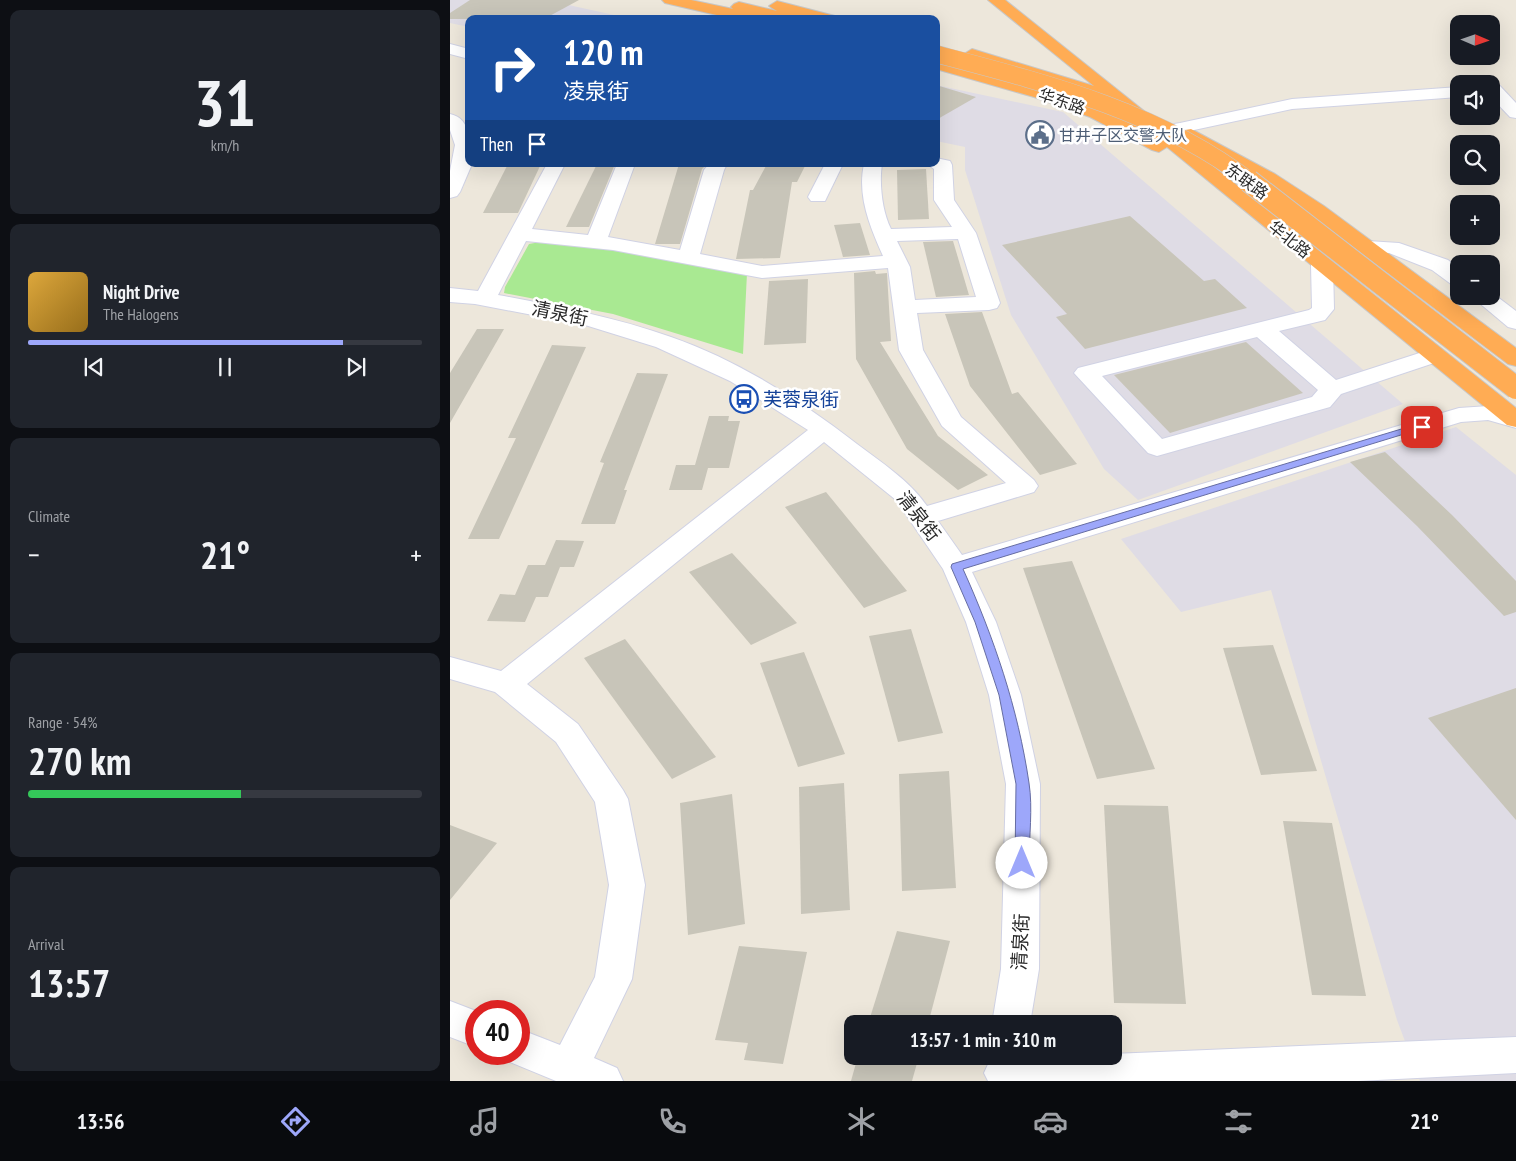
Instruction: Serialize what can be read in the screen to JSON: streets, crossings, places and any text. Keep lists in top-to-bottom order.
{
  "streets": {
    "highway": ["华东路", "东联路", "华北路"],
    "street": ["清泉街"]
  },
  "crossings": [
    ["华东路", "华北路"]
  ],
  "places": {
    "public building": ["甘井子区交警大队"],
    "bus stop": ["芙蓉泉街"]
  },
  "north": "right",
  "page": {
    "tile": [
      ["31", "km/h"],
      "Climate",
      ["Range · 54%", "270 km"],
      ["Arrival", "13:57"]
    ],
    "map_buttons": ["+", "−"],
    "turn": ["120 m", "凌泉街"],
    "then": "Then",
    "song": ["Night Drive", "The Halogens"],
    "heat": ["−", "21°", "+"],
    "limit": "40",
    "trip": "13:57 · 1 min · 310 m",
    "tabs": ["13:56", "21°"]
  }
}
